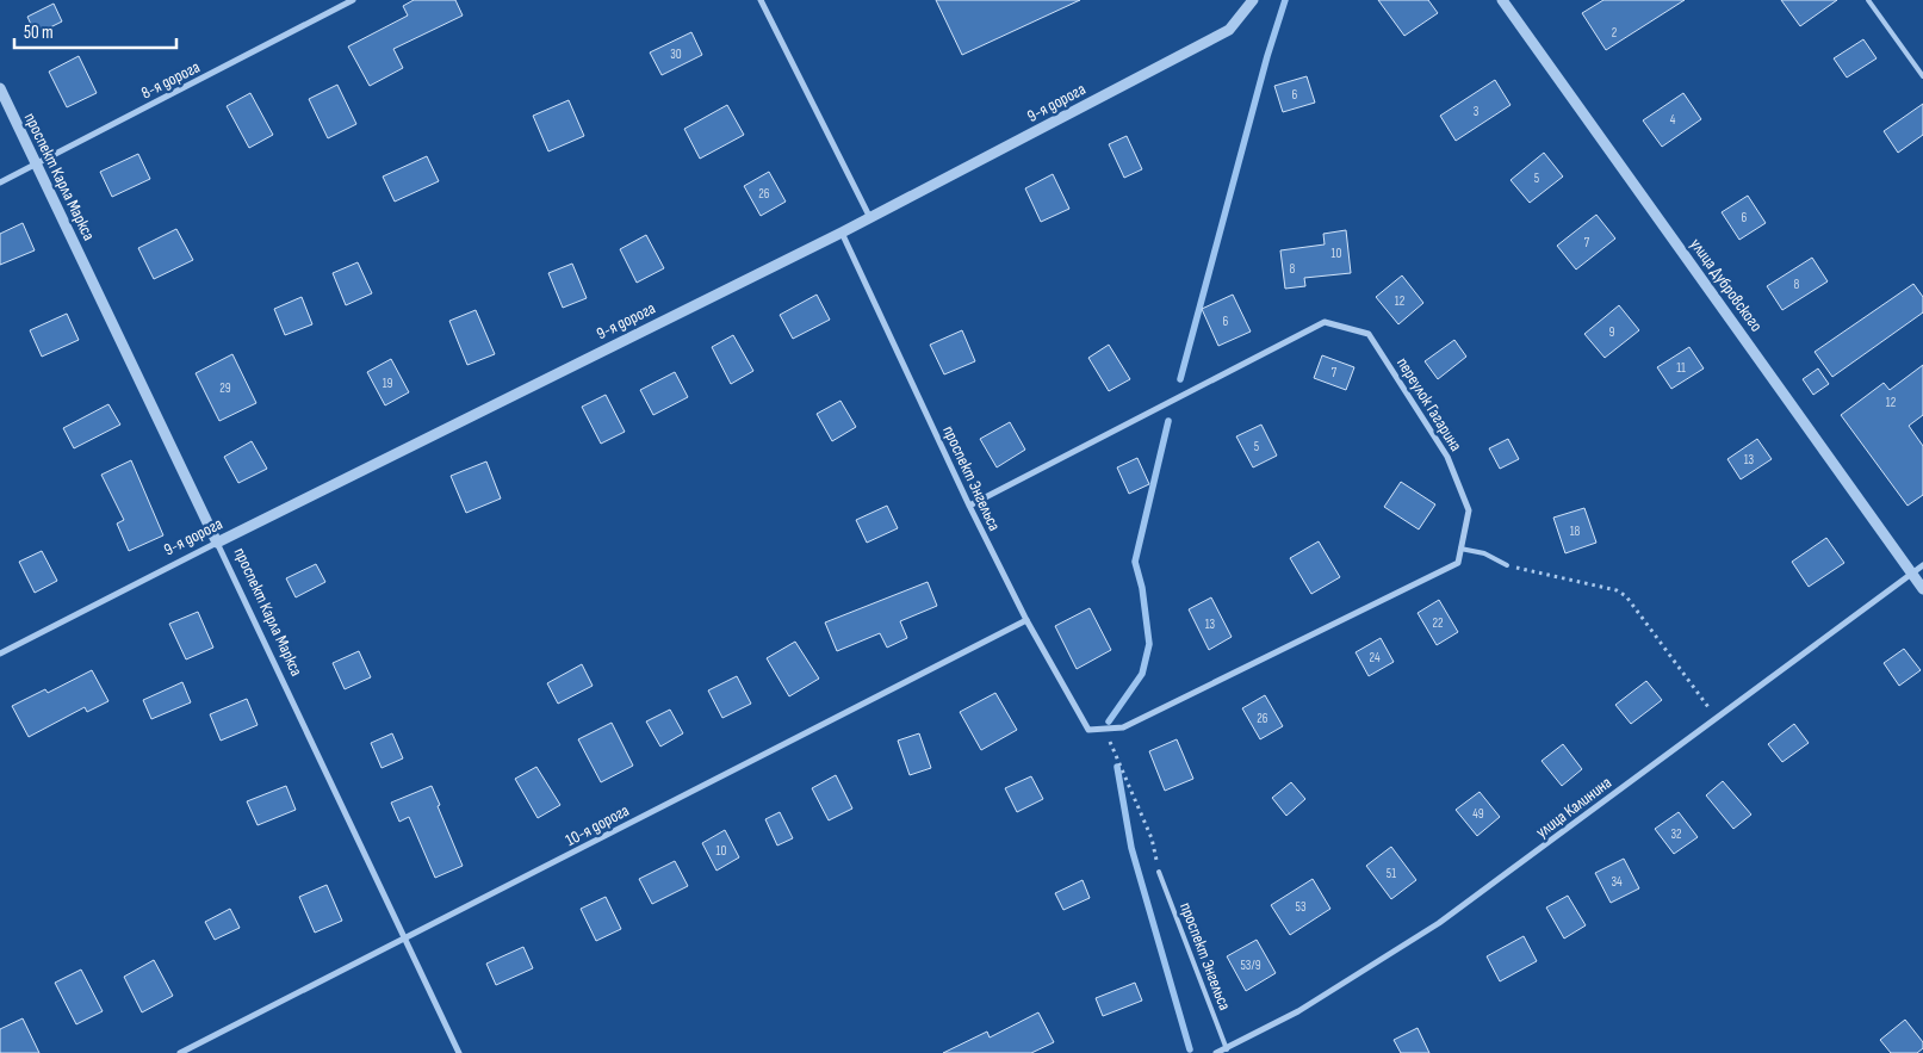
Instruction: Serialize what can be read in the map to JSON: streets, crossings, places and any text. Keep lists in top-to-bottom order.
{
  "streets": {
    "street": [
      "8-я дорога",
      "9-я дорога",
      "проспект Карла Маркса",
      "улица Дубровского",
      "переулок Гагарина",
      "проспект Энгельса",
      "улица Калинина",
      "10-я дорога"
    ]
  },
  "crossings": [
    ["8-я дорога", "проспект Карла Маркса"],
    ["9-я дорога", "проспект Карла Маркса"],
    ["9-я дорога", "проспект Энгельса"],
    ["проспект Карла Маркса", "10-я дорога"],
    ["улица Дубровского", "улица Калинина"],
    ["переулок Гагарина", "проспект Энгельса"],
    ["проспект Энгельса", "улица Калинина"],
    ["проспект Энгельса", "10-я дорога"]
  ],
  "house_numbers": [
    "2",
    "30",
    "6",
    "3",
    "4",
    "5",
    "26",
    "6",
    "7",
    "10",
    "8",
    "8",
    "12",
    "6",
    "9",
    "11",
    "7",
    "19",
    "29",
    "12",
    "5",
    "13",
    "18",
    "22",
    "13",
    "24",
    "26",
    "49",
    "32",
    "10",
    "51",
    "34",
    "53",
    "53/9"
  ],
  "scale_bar": "50 m"
}
